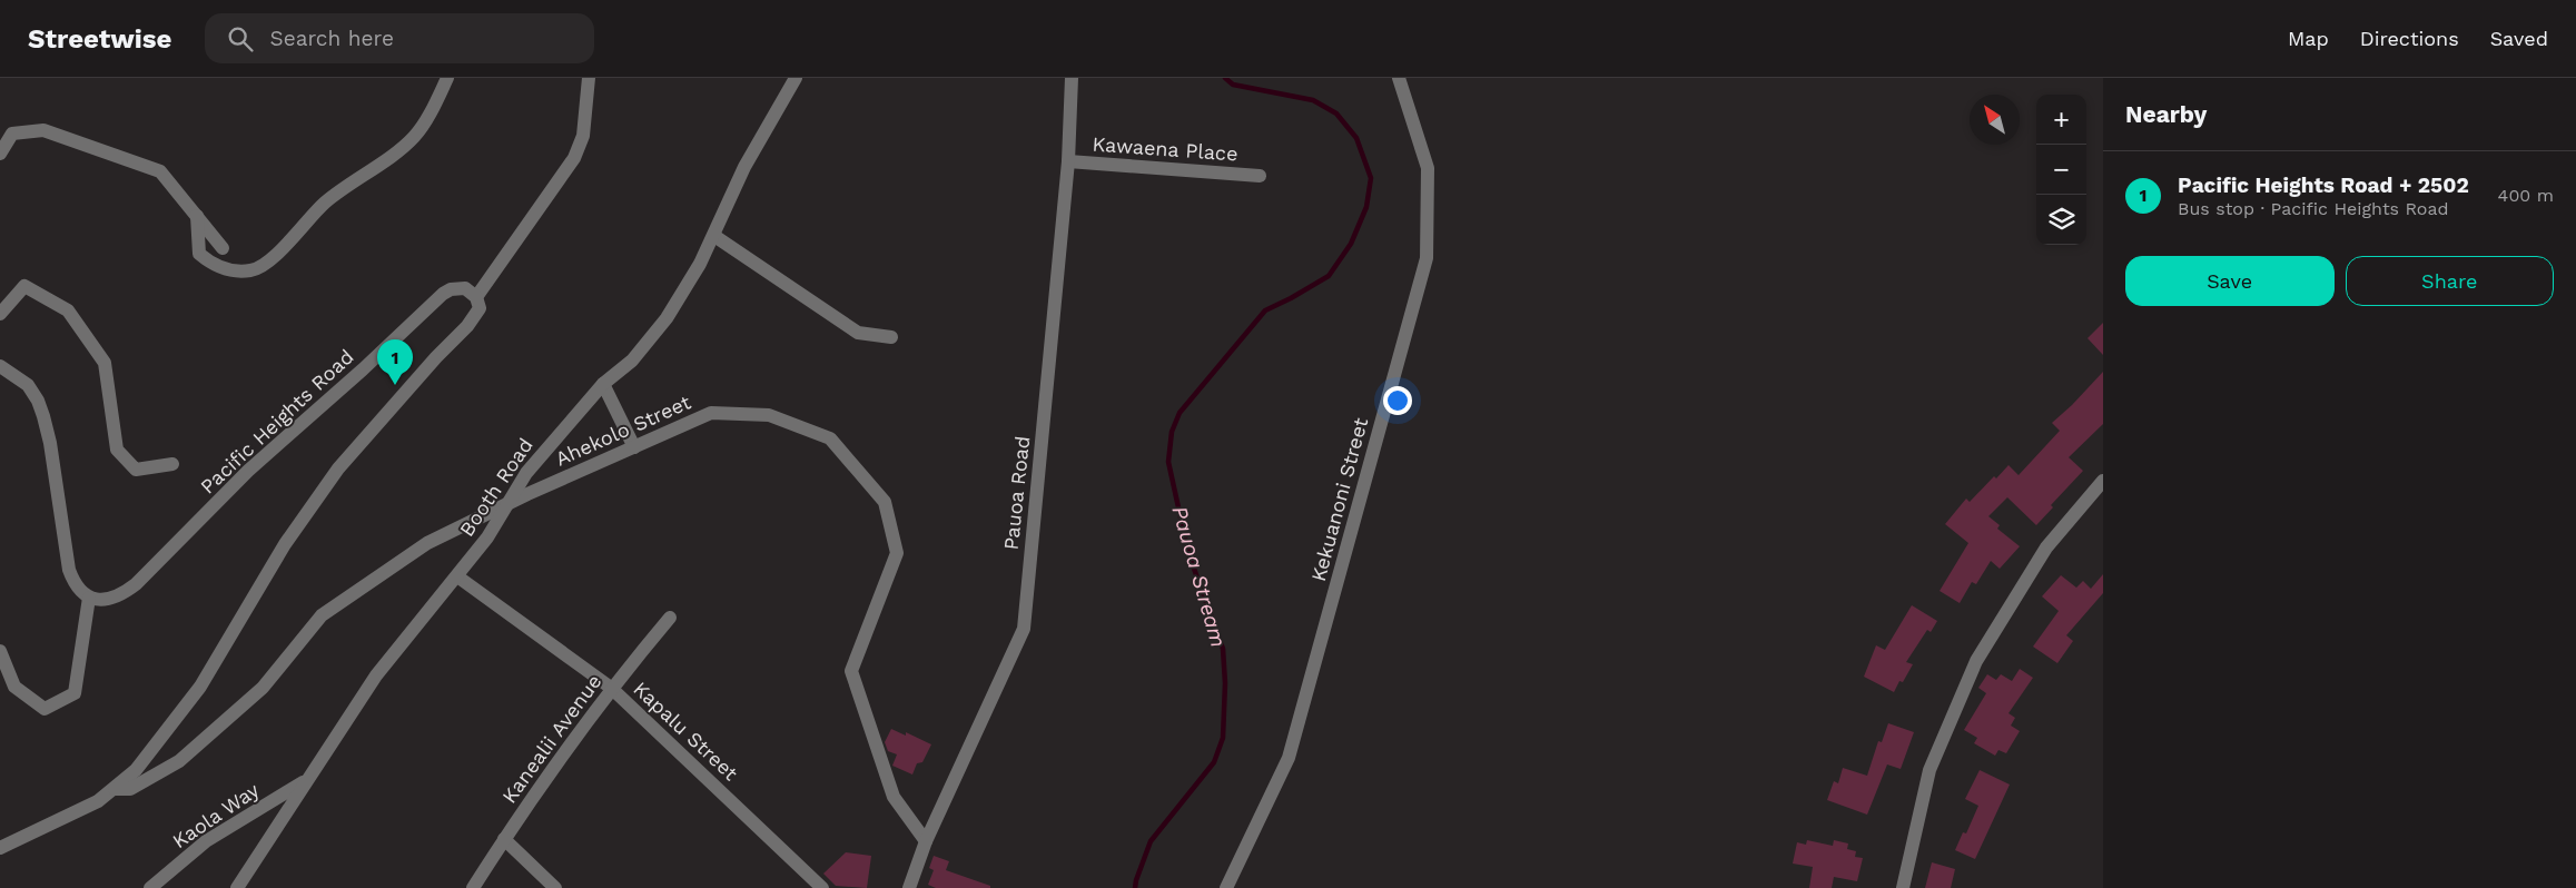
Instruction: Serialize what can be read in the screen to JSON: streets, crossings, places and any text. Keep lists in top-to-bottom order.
{
  "streets": {
    "street": [
      "Kawaena Place",
      "Pacific Heights Road",
      "Ahekolo Street",
      "Booth Road",
      "Pauoa Road",
      "Kekuanoni Street",
      "Kapalu Street",
      "Kanealii Avenue",
      "Kaola Way"
    ]
  },
  "crossings": [
    ["Kawaena Place", "Pauoa Road"],
    ["Ahekolo Street", "Booth Road"],
    ["Ahekolo Street", "Pauoa Road"],
    ["Booth Road", "Kapalu Street"],
    ["Booth Road", "Kaola Way"],
    ["Kapalu Street", "Kanealii Avenue"]
  ],
  "water": ["Pauoa Stream"],
  "north": "top left",
  "page": {
    "header": "Streetwise",
    "search": "Search here",
    "nav": ["Map", "Directions", "Saved"],
    "heading": "Nearby",
    "map_buttons": ["+", "−"],
    "list": [
      {
        "mark": "1",
        "name": "Pacific Heights Road + 2502",
        "note": "Bus stop · Pacific Heights Road",
        "value": "400 m"
      }
    ],
    "buttons": ["Save", "Share"],
    "pins": "1"
  }
}
